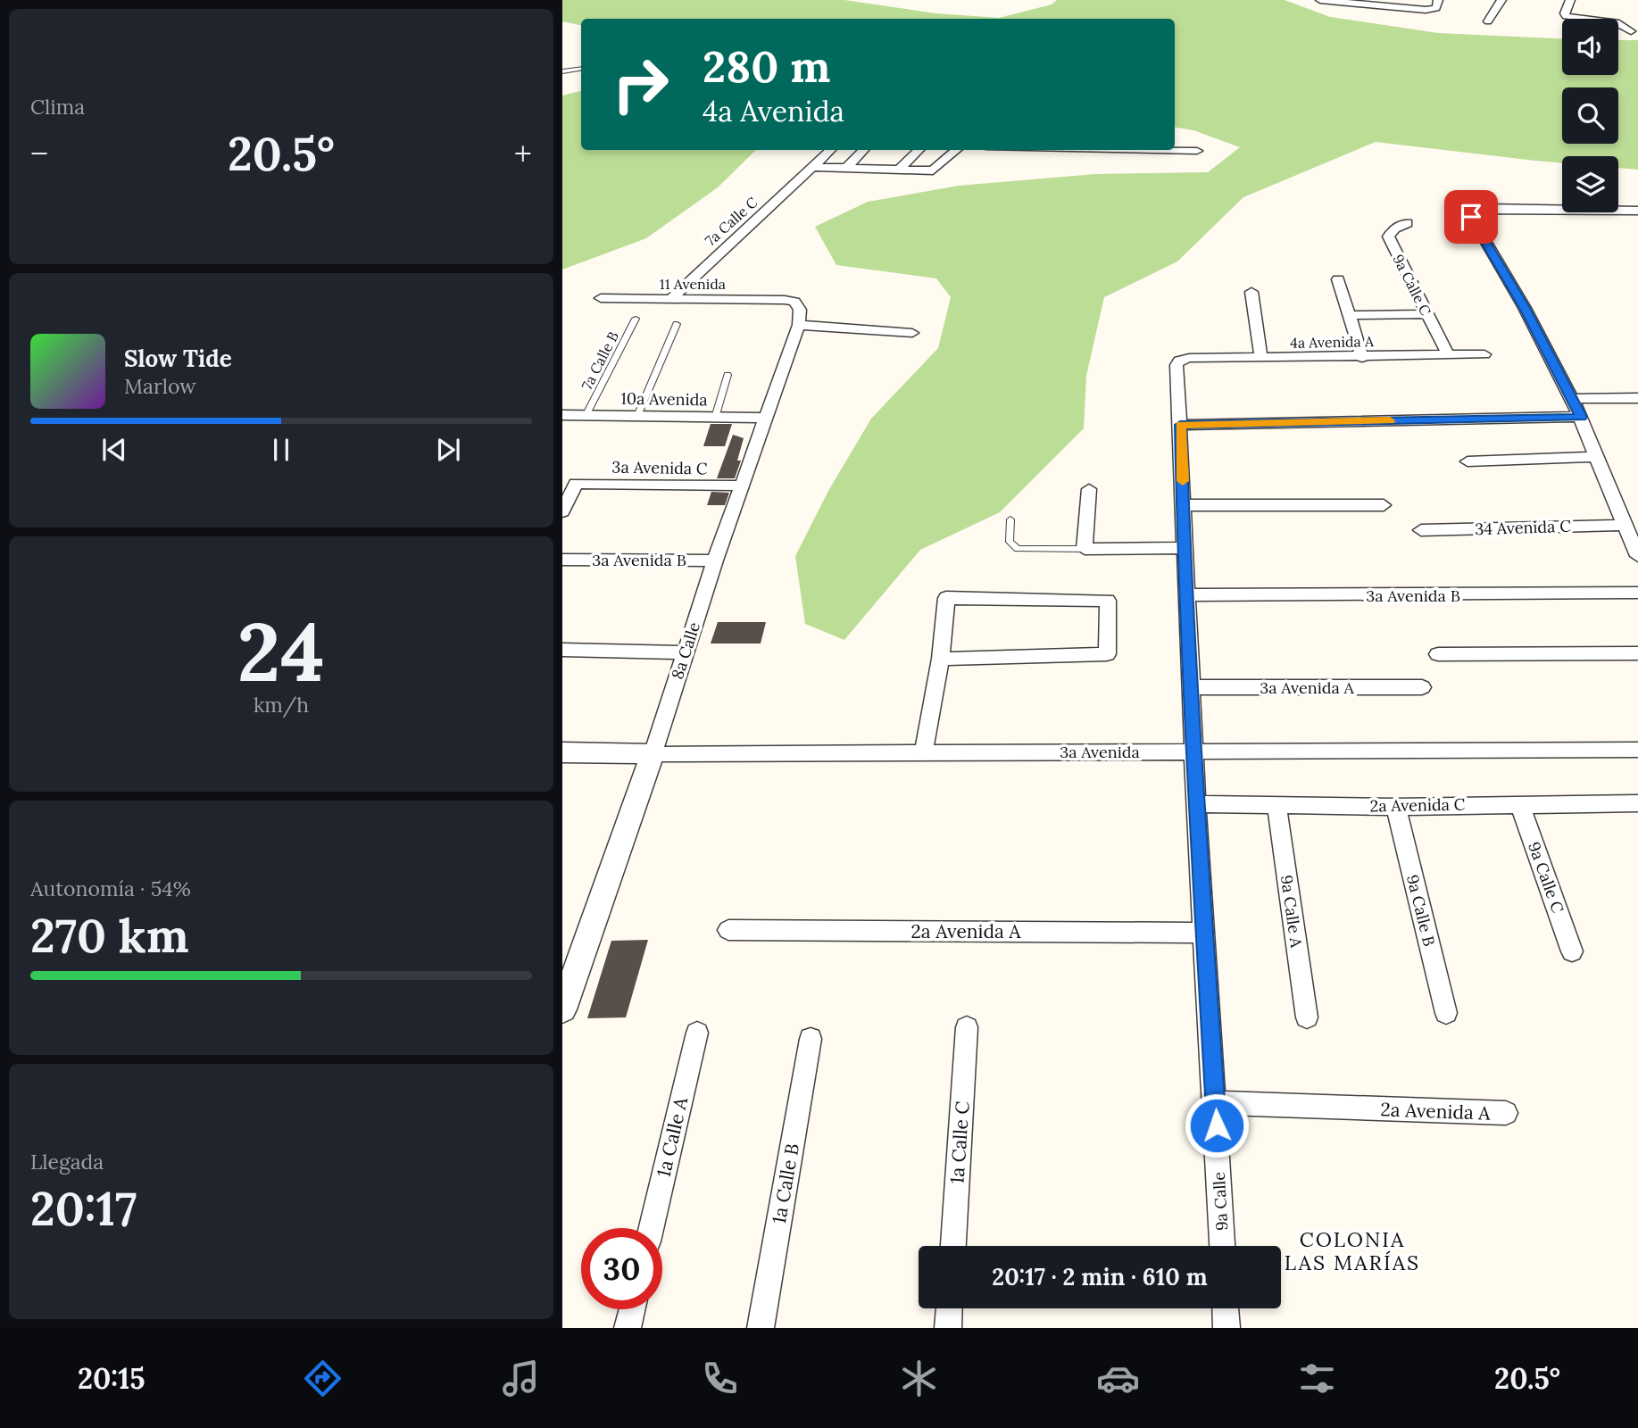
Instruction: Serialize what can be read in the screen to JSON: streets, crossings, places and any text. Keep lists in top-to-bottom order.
{
  "streets": {
    "street": [
      "7a Calle C",
      "11 Avenida",
      "9a Calle C",
      "4a Avenida A",
      "10a Avenida",
      "3a Avenida C",
      "34 Avenida C",
      "3a Avenida B",
      "8a Calle",
      "3a Avenida A",
      "3a Avenida",
      "2a Avenida C",
      "9a Calle B",
      "9a Calle A",
      "2a Avenida A",
      "1a Calle A",
      "1a Calle C",
      "1a Calle B",
      "9a Calle"
    ],
    "lane": ["7a Calle B"]
  },
  "crossings": [
    ["7a Calle C", "11 Avenida"],
    ["11 Avenida", "8a Calle"],
    ["9a Calle C", "4a Avenida A"],
    ["9a Calle C", "2a Avenida C"],
    ["4a Avenida A", "9a Calle"],
    ["7a Calle B", "10a Avenida"],
    ["10a Avenida", "8a Calle"],
    ["3a Avenida C", "8a Calle"],
    ["3a Avenida B", "8a Calle"],
    ["3a Avenida B", "9a Calle"],
    ["8a Calle", "3a Avenida"],
    ["3a Avenida A", "9a Calle"],
    ["3a Avenida", "9a Calle"],
    ["2a Avenida C", "9a Calle B"],
    ["2a Avenida C", "9a Calle A"],
    ["2a Avenida C", "9a Calle"],
    ["2a Avenida A", "9a Calle"]
  ],
  "districts": ["COLONIA LAS MARÍAS"],
  "page": {
    "tile": [
      "Clima",
      ["24", "km/h"],
      ["Autonomía · 54%", "270 km"],
      ["Llegada", "20:17"]
    ],
    "turn": ["280 m", "4a Avenida"],
    "heat": ["−", "20.5°", "+"],
    "song": ["Slow Tide", "Marlow"],
    "limit": "30",
    "trip": "20:17 · 2 min · 610 m",
    "tabs": ["20:15", "20.5°"]
  }
}
